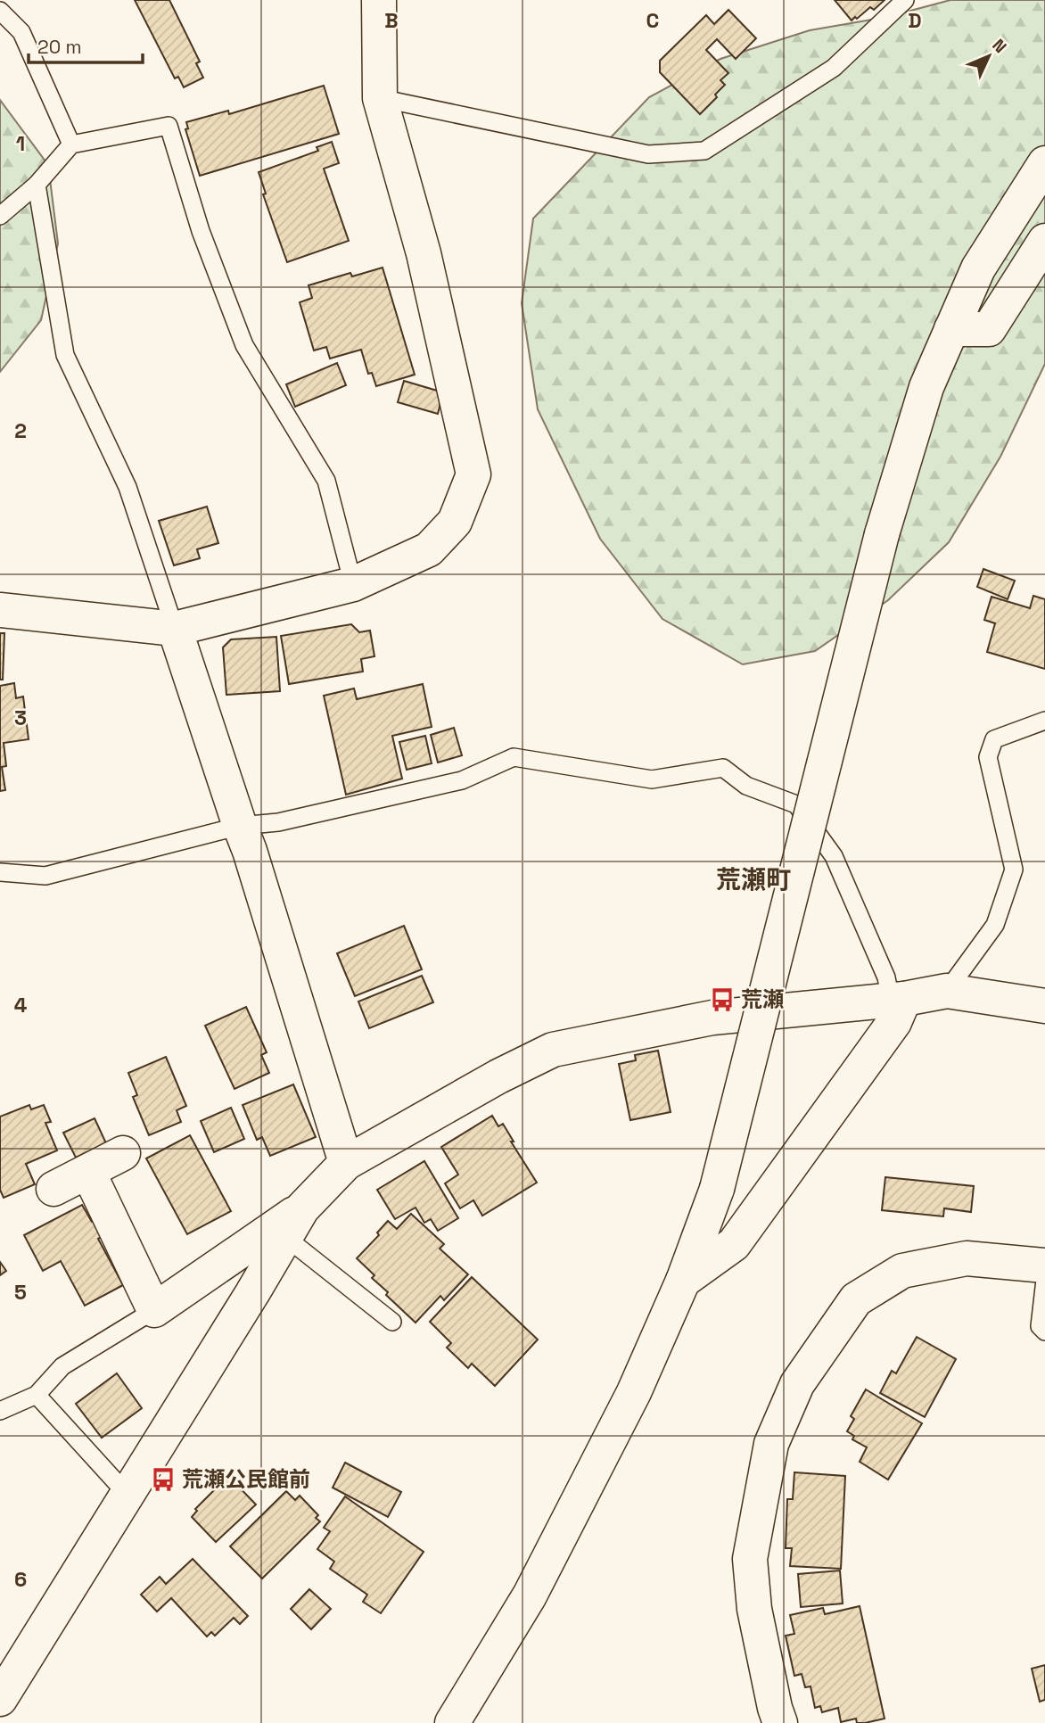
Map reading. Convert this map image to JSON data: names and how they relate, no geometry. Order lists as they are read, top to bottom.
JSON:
{
  "districts": ["荒瀬町"],
  "places": {
    "bus stop": ["荒瀬", "荒瀬公民館前"]
  },
  "scale_bar": "20 m",
  "north": "top right",
  "grid": {
    "columns": ["B", "C", "D"],
    "rows": [
      "1",
      "2",
      "3",
      "4",
      "5",
      "6"
    ]
  }
}
